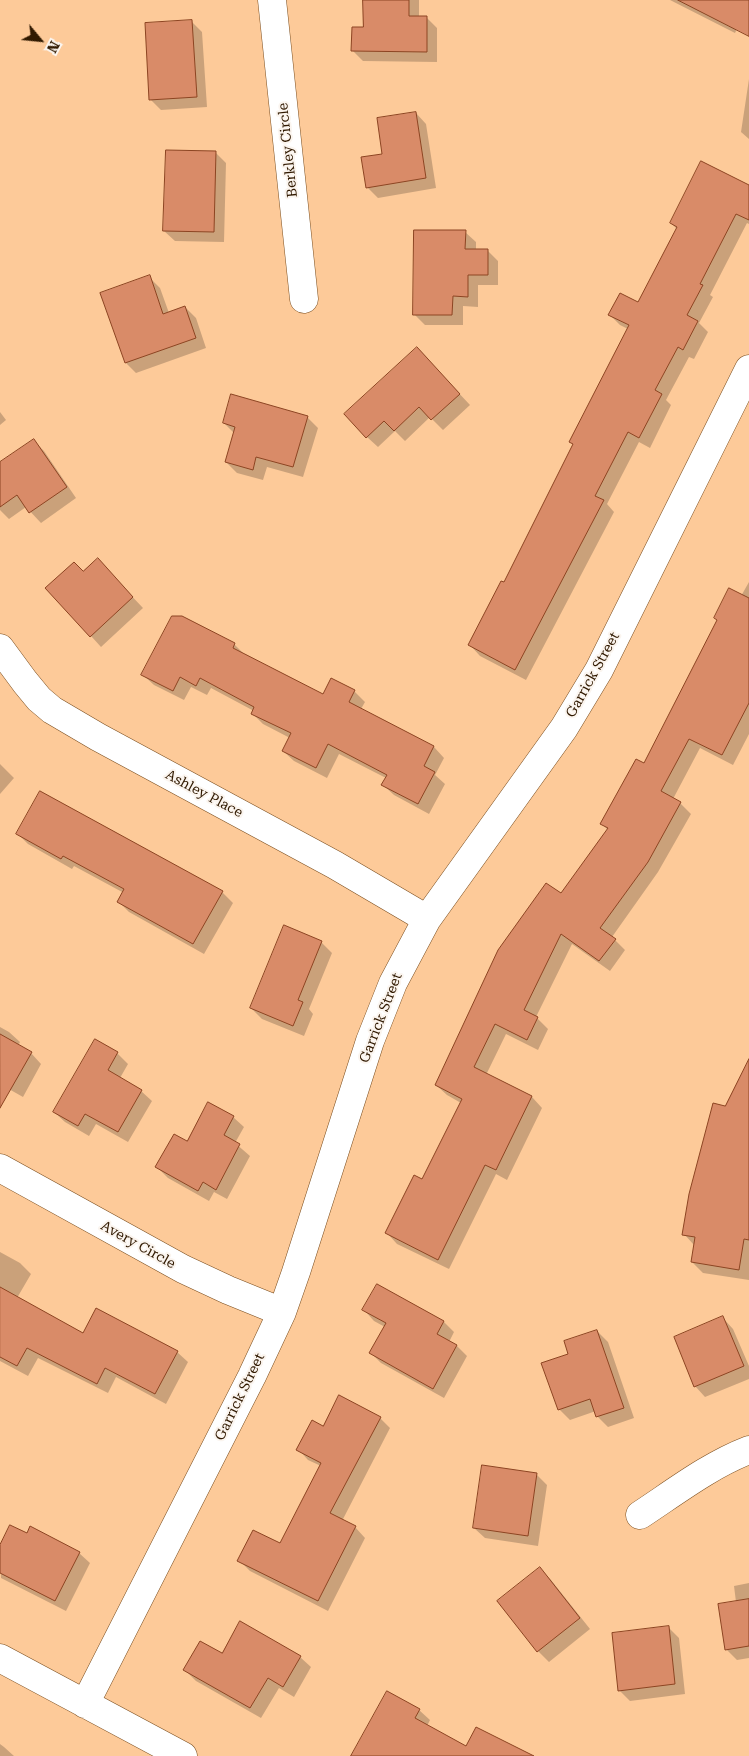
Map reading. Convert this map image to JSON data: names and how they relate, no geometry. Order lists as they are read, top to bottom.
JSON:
{
  "streets": {
    "street": [
      "Berkley Circle",
      "Garrick Street",
      "Ashley Place",
      "Avery Circle"
    ]
  },
  "crossings": [
    ["Garrick Street", "Ashley Place"],
    ["Garrick Street", "Avery Circle"]
  ],
  "north": "bottom right"
}
